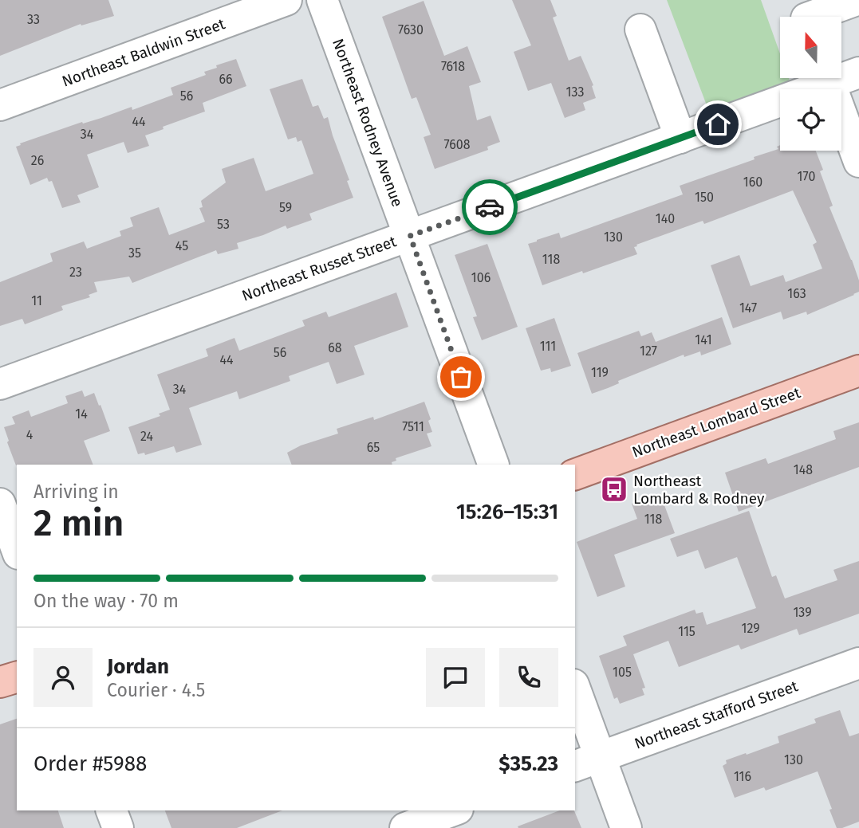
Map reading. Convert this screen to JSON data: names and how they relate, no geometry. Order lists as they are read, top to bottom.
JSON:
{
  "streets": {
    "main road": ["Northeast Lombard Street"],
    "street": [
      "Northeast Baldwin Street",
      "Northeast Rodney Avenue",
      "Northeast Russet Street",
      "Northeast Stafford Street"
    ]
  },
  "crossings": [
    ["Northeast Rodney Avenue", "Northeast Russet Street"]
  ],
  "places": {
    "bus stop": ["Northeast Lombard & Rodney"]
  },
  "house_numbers": [
    "33",
    "7630",
    "7618",
    "66",
    "133",
    "56",
    "44",
    "34",
    "7608",
    "26",
    "170",
    "160",
    "150",
    "59",
    "140",
    "53",
    "130",
    "45",
    "35",
    "118",
    "23",
    "106",
    "163",
    "11",
    "147",
    "141",
    "111",
    "68",
    "127",
    "56",
    "44",
    "119",
    "34",
    "14",
    "7511",
    "4",
    "24",
    "65",
    "148",
    "118",
    "139",
    "129",
    "115",
    "105",
    "130",
    "116"
  ],
  "north": "top",
  "page": {
    "heading": ["2 min", "Arriving in", "15:26–15:31"],
    "panel": [
      "Jordan",
      "Courier · 4.5",
      "Order #5988",
      "$35.23"
    ],
    "bar": "On the way · 70 m"
  }
}
